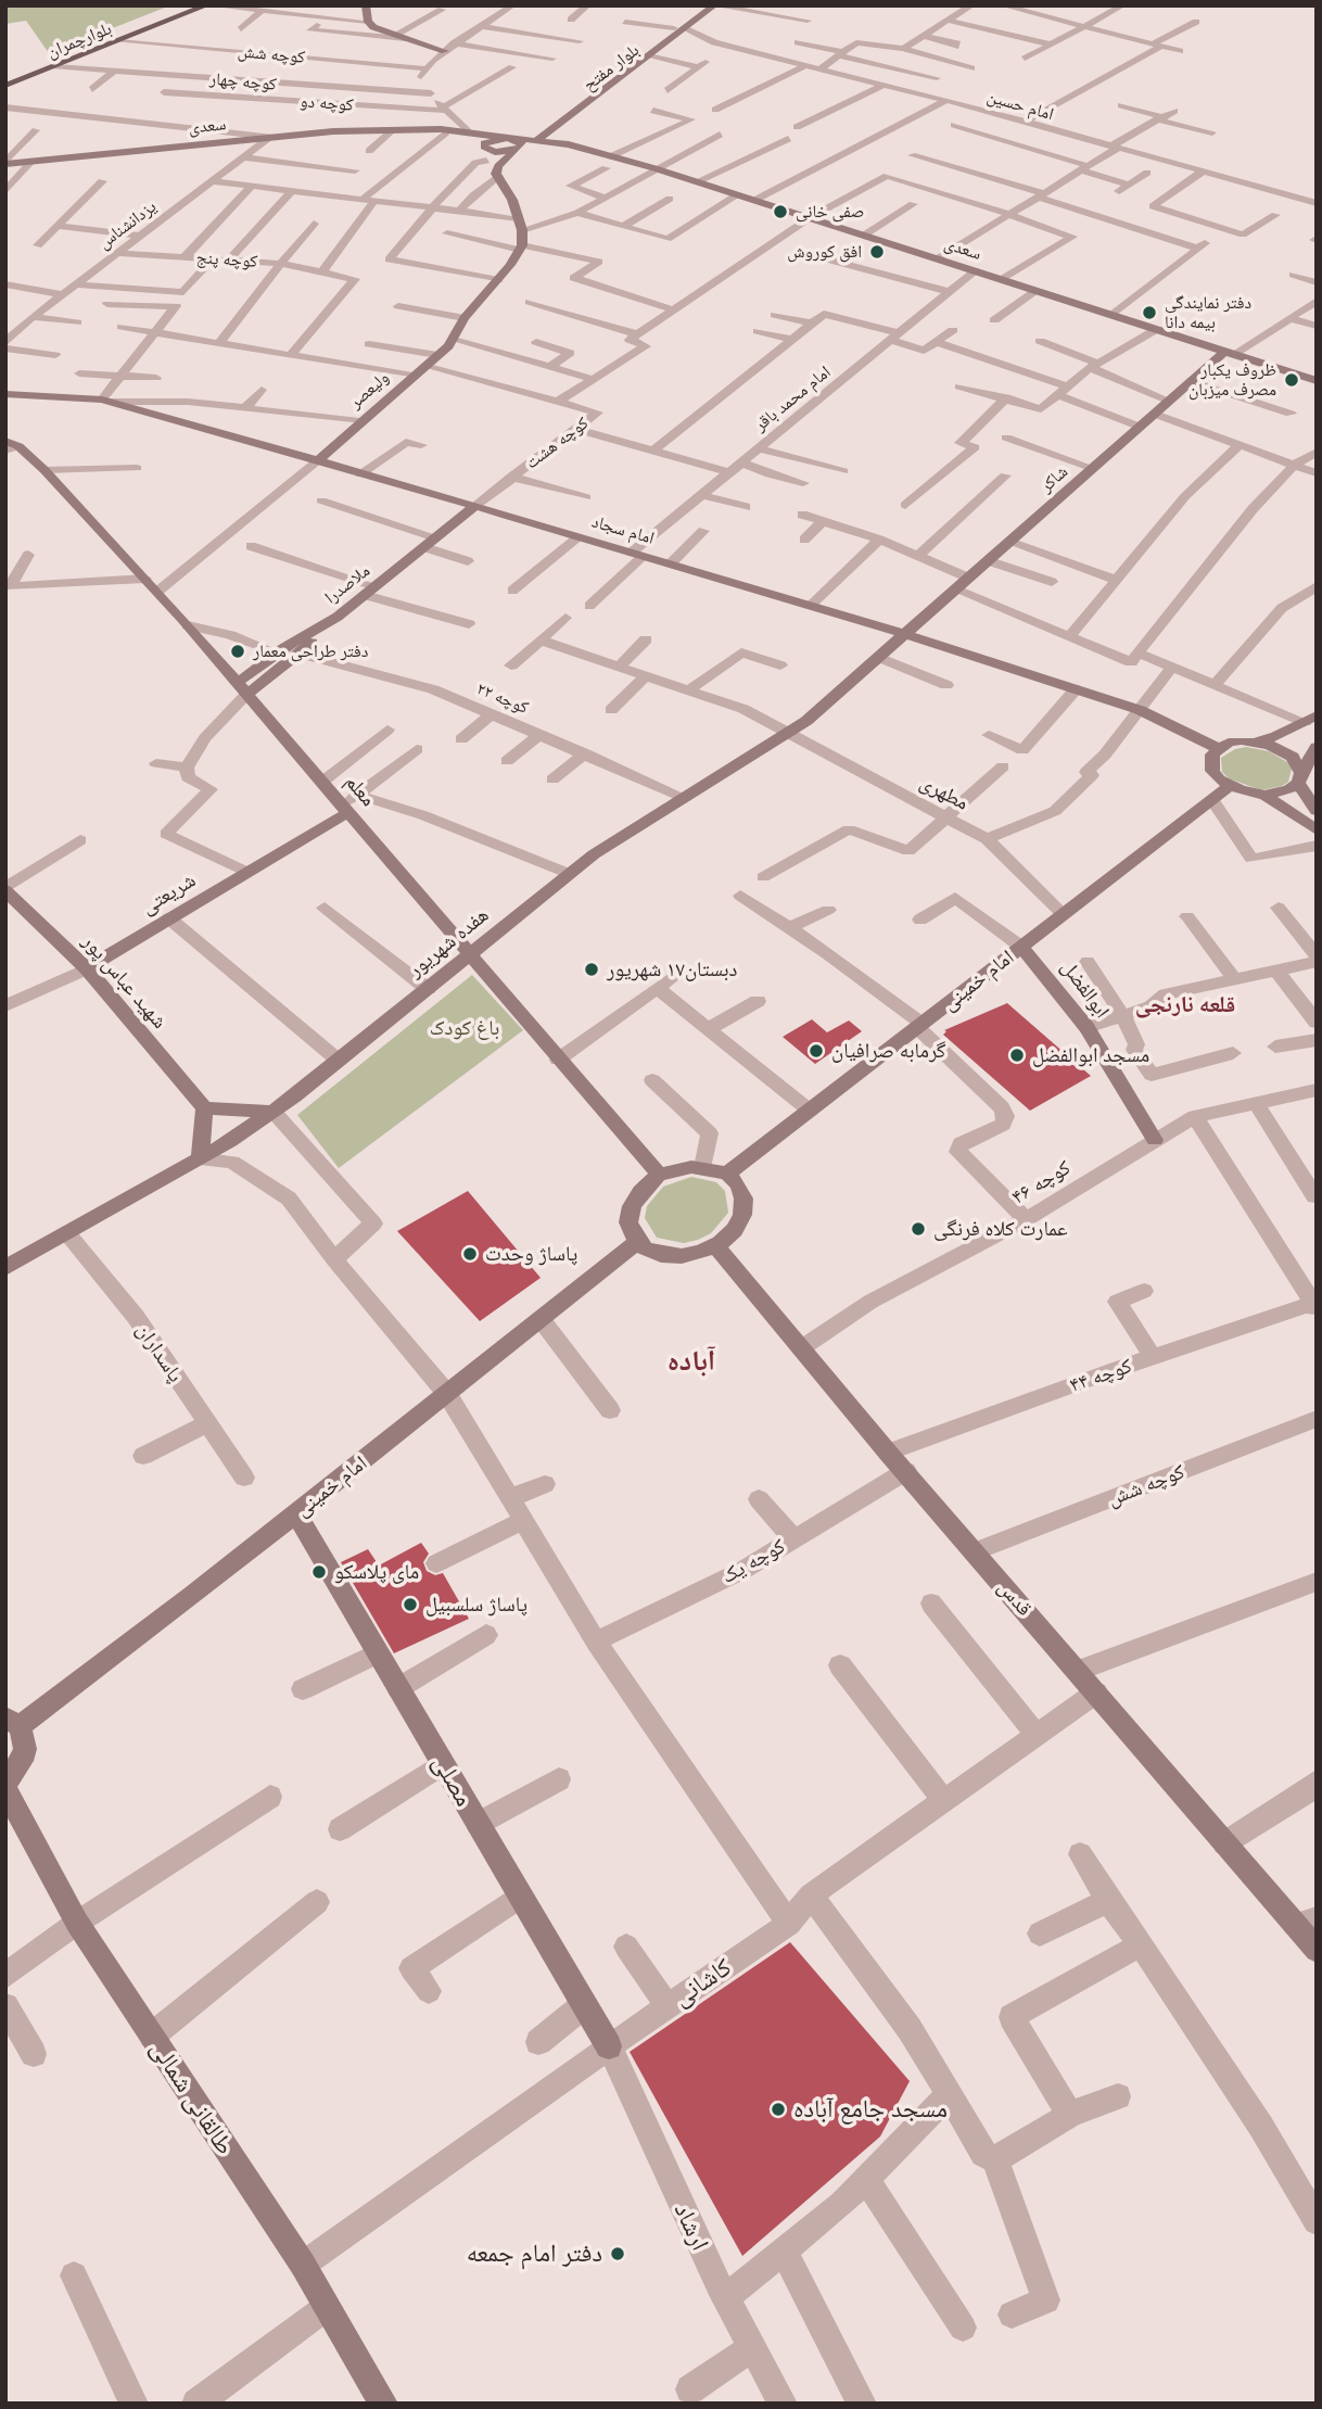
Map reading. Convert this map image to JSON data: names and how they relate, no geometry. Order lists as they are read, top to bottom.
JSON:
{
  "streets": {
    "main road": ["بلوارچمران"],
    "street": [
      "کوچه شش",
      "بلوار مفتح",
      "کوچه چهار",
      "کوچه دو",
      "امام حسین",
      "سعدی",
      "یزدانشناس",
      "کوچه پنج",
      "ولیعصر",
      "امام محمد باقر",
      "کوچه هشت",
      "شاکر",
      "امام سجاد",
      "ملاصدرا",
      "کوچه ۲۲",
      "معلم",
      "مطهری",
      "شریعتی",
      "هفده شهریور",
      "امام خمینی",
      "شهید عباس پور",
      "ابوالفضل",
      "کوچه ۴۶",
      "پاسداران",
      "کوچه ۴۴",
      "کوچه یک",
      "قدس",
      "مصلی",
      "کاشانی",
      "طالقانی شمالی",
      "ارشاد"
    ]
  },
  "crossings": [
    ["بلوارچمران", "کوچه شش"],
    ["بلوارچمران", "کوچه چهار"],
    ["کوچه شش", "قدس"],
    ["بلوار مفتح", "سعدی"],
    ["سعدی", "یزدانشناس"],
    ["سعدی", "امام محمد باقر"],
    ["سعدی", "شاکر"],
    ["یزدانشناس", "کوچه پنج"],
    ["ولیعصر", "امام سجاد"],
    ["ولیعصر", "معلم"],
    ["امام محمد باقر", "امام سجاد"],
    ["کوچه هشت", "امام سجاد"],
    ["کوچه هشت", "ملاصدرا"],
    ["شاکر", "امام سجاد"],
    ["شاکر", "هفده شهریور"],
    ["امام سجاد", "ملاصدرا"],
    ["امام سجاد", "هفده شهریور"],
    ["امام سجاد", "امام خمینی"],
    ["ملاصدرا", "معلم"],
    ["کوچه ۲۲", "هفده شهریور"],
    ["معلم", "شریعتی"],
    ["معلم", "هفده شهریور"],
    ["معلم", "امام خمینی"],
    ["معلم", "قدس"],
    ["مطهری", "هفده شهریور"],
    ["مطهری", "امام خمینی"],
    ["شریعتی", "شهید عباس پور"],
    ["هفده شهریور", "پاسداران"],
    ["امام خمینی", "ابوالفضل"],
    ["امام خمینی", "قدس"],
    ["امام خمینی", "مصلی"],
    ["ابوالفضل", "کوچه ۴۶"],
    ["کوچه ۴۶", "قدس"],
    ["کوچه ۴۴", "قدس"],
    ["کوچه یک", "قدس"],
    ["قدس", "کاشانی"],
    ["مصلی", "کاشانی"],
    ["مصلی", "ارشاد"],
    ["کاشانی", "طالقانی شمالی"],
    ["کاشانی", "ارشاد"]
  ],
  "districts": ["قلعه نارنجی", "آباده"],
  "parks": ["باغ کودک"],
  "places": [
    "صفی خانی",
    "افق کوروش",
    "دفتر نمایندگی بیمه دانا",
    "ظروف یکبار مصرف میزبان",
    "دفتر طراحی معمار",
    "دبستان۱۷ شهریور",
    "گرمابه صرافیان",
    "مسجد ابوالفضل",
    "عمارت کلاه فرنگی",
    "پاساژ وحدت",
    "مای پلاسکو",
    "پاساژ سلسبیل",
    "مسجد جامع آباده",
    "دفتر امام جمعه"
  ]
}
